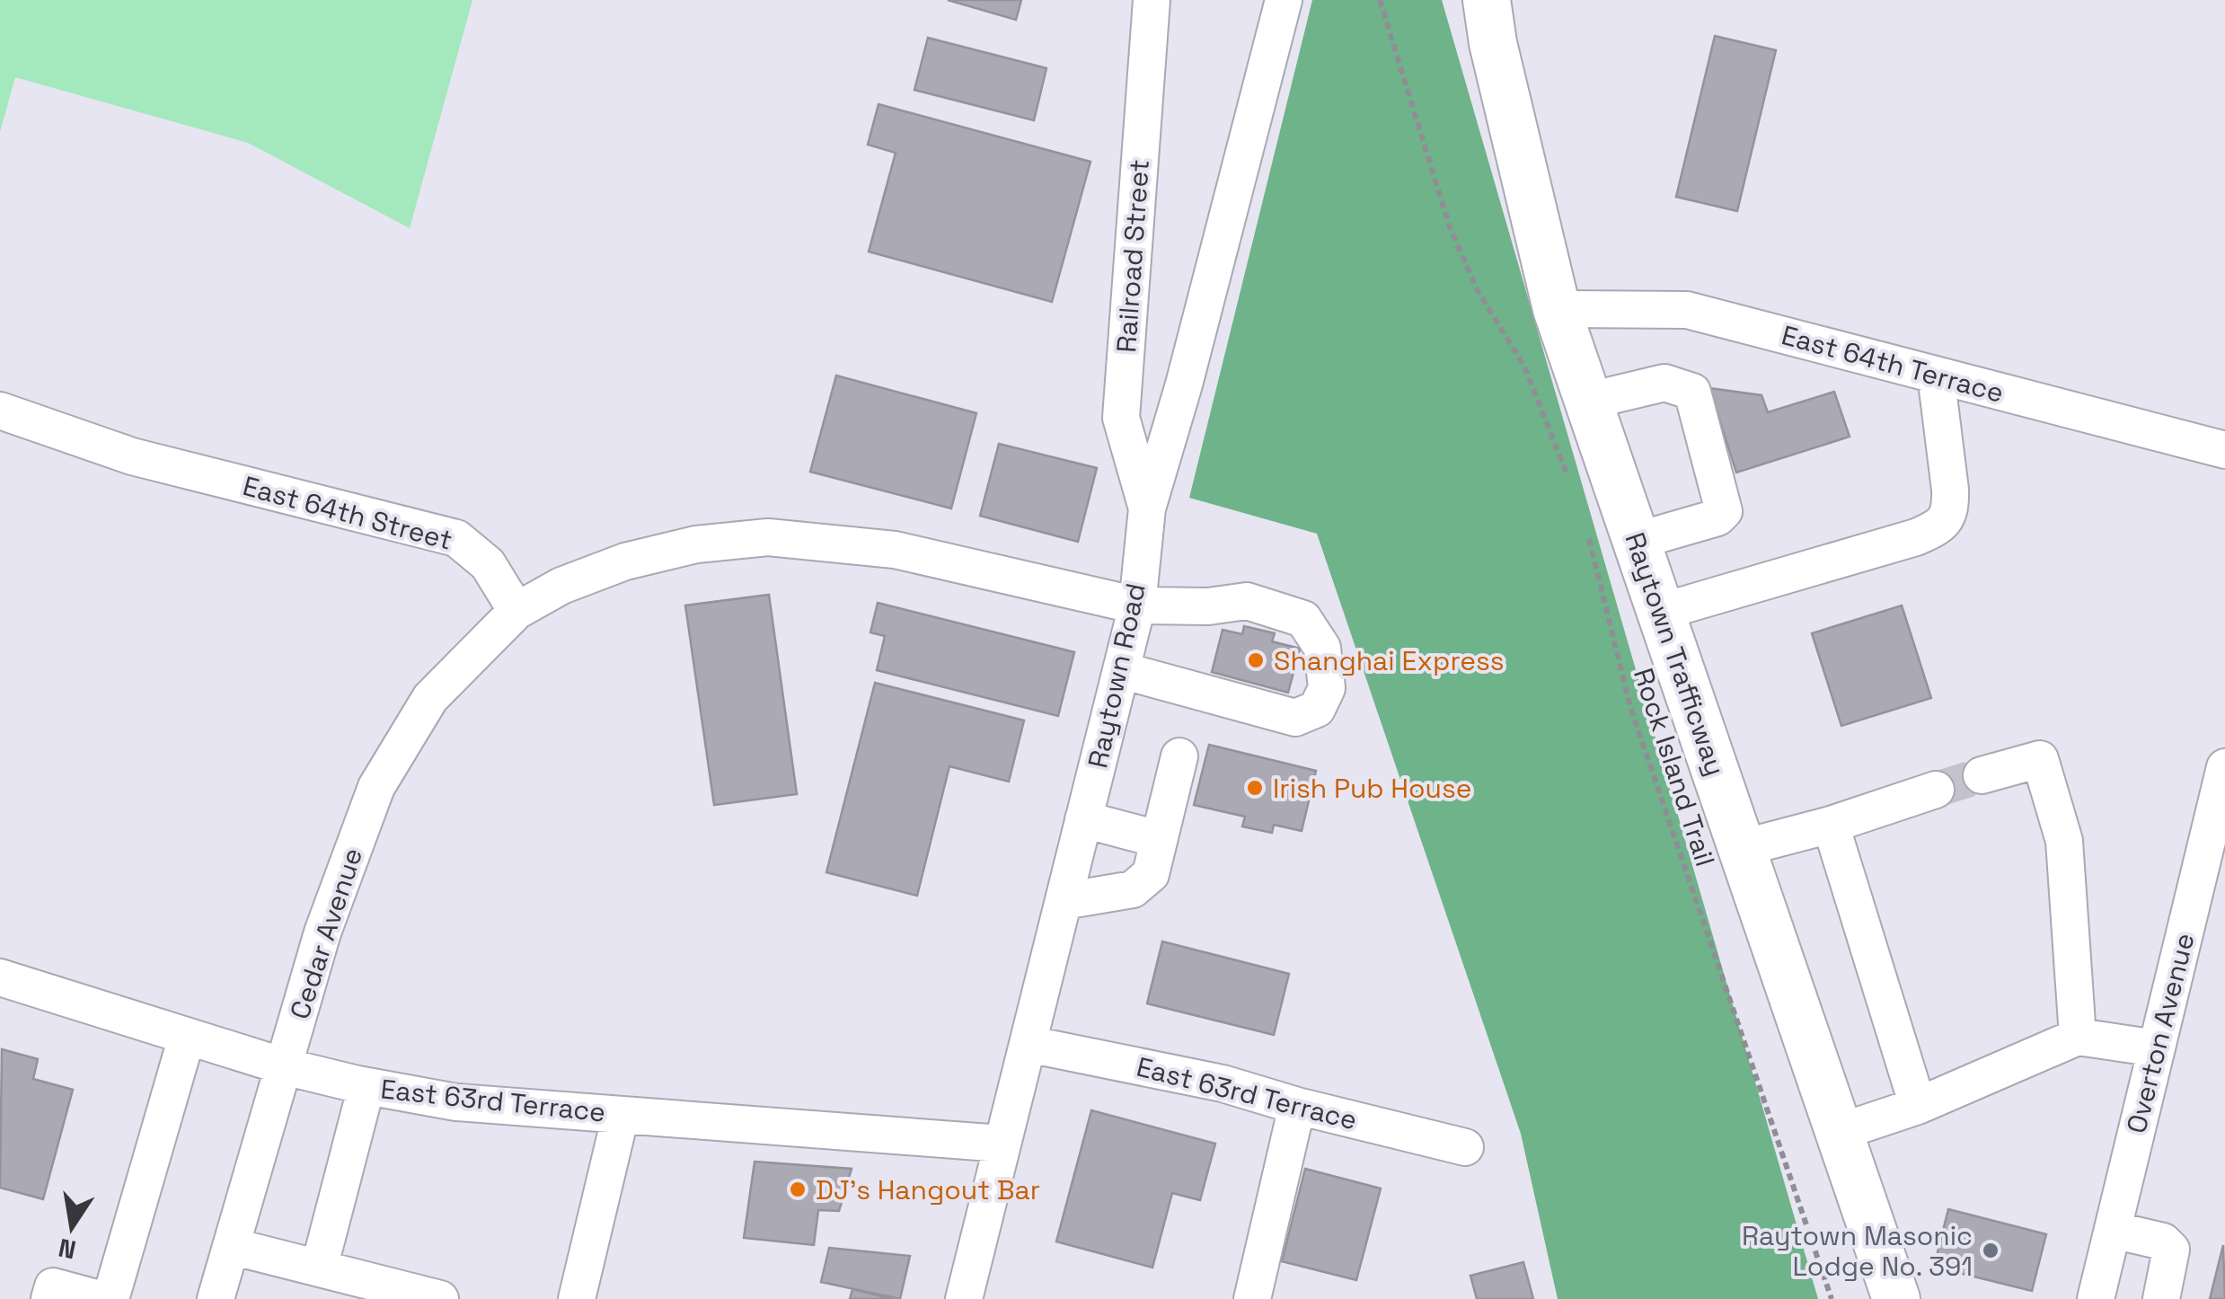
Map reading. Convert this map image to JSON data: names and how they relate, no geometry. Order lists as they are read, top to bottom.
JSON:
{
  "streets": {
    "main road": ["Raytown Trafficway"],
    "street": [
      "Railroad Street",
      "East 64th Terrace",
      "East 64th Street",
      "Raytown Road",
      "Cedar Avenue",
      "Overton Avenue",
      "East 63rd Terrace"
    ],
    "path": ["Rock Island Trail"]
  },
  "crossings": [
    ["Railroad Street", "Raytown Road"],
    ["East 64th Terrace", "Raytown Trafficway"],
    ["East 64th Street", "Cedar Avenue"],
    ["Raytown Road", "East 63rd Terrace"],
    ["Cedar Avenue", "East 63rd Terrace"]
  ],
  "places": [
    "Shanghai Express",
    "Irish Pub House",
    "DJ's Hangout Bar",
    "Raytown Masonic Lodge No. 391"
  ],
  "north": "bottom"
}
